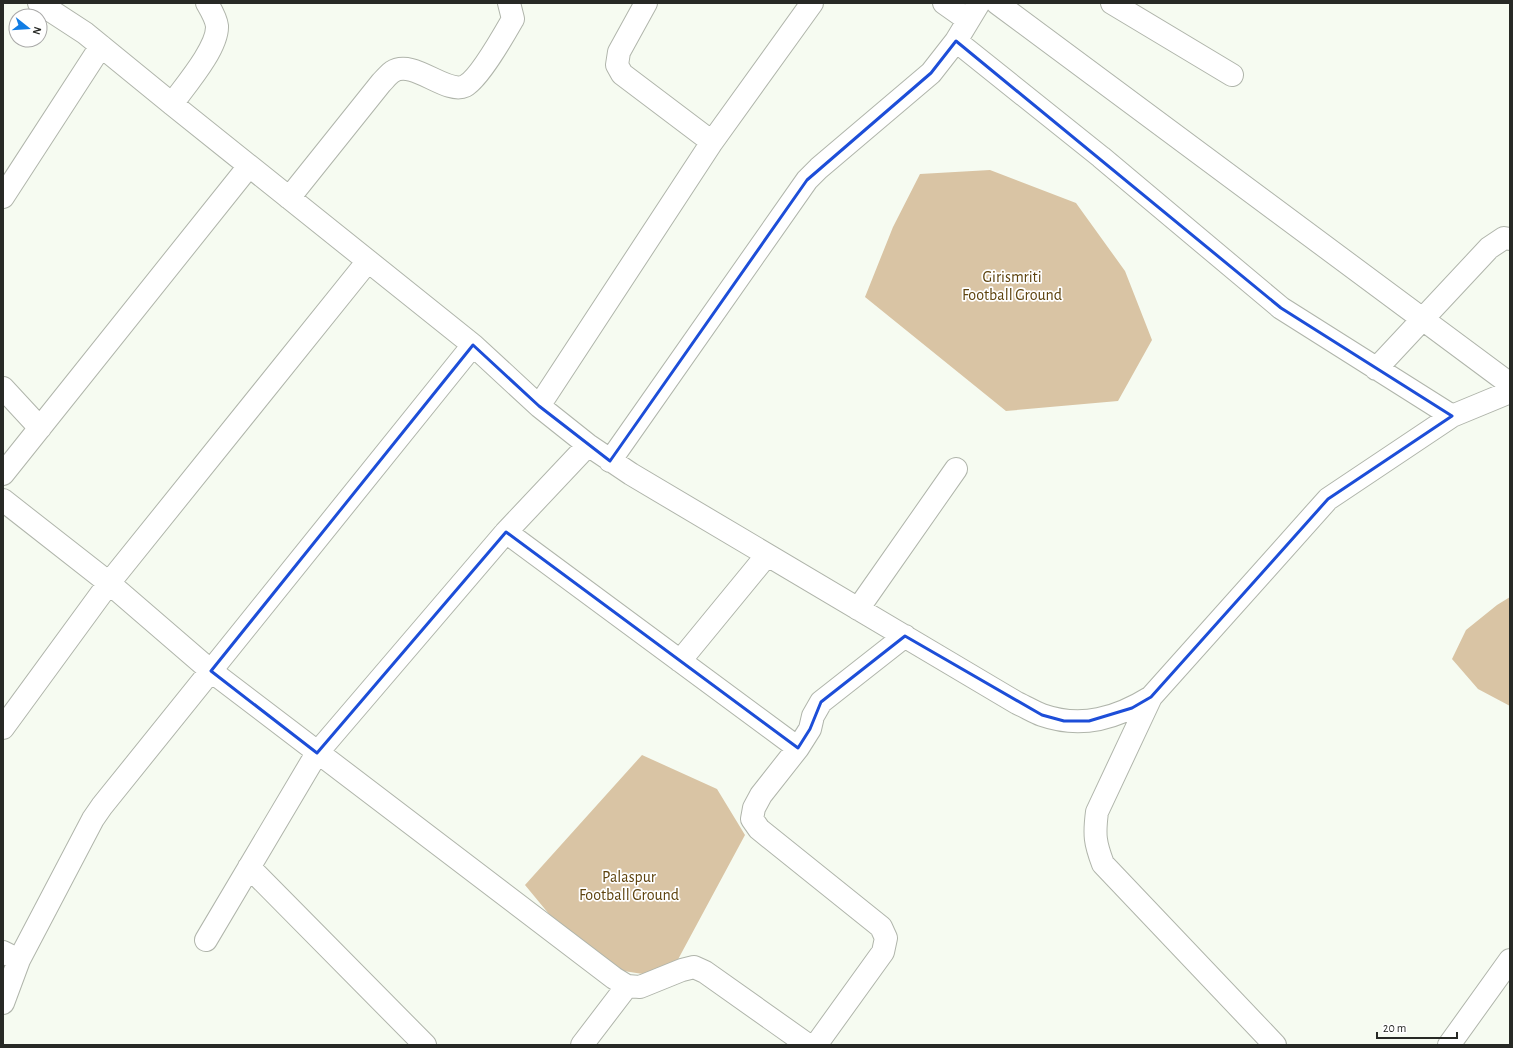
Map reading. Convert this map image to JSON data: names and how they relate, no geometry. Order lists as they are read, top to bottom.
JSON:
{
  "parks": ["Girismriti Football Ground", "Palaspur Football Ground"],
  "scale_bar": "20 m",
  "north": "right"
}
